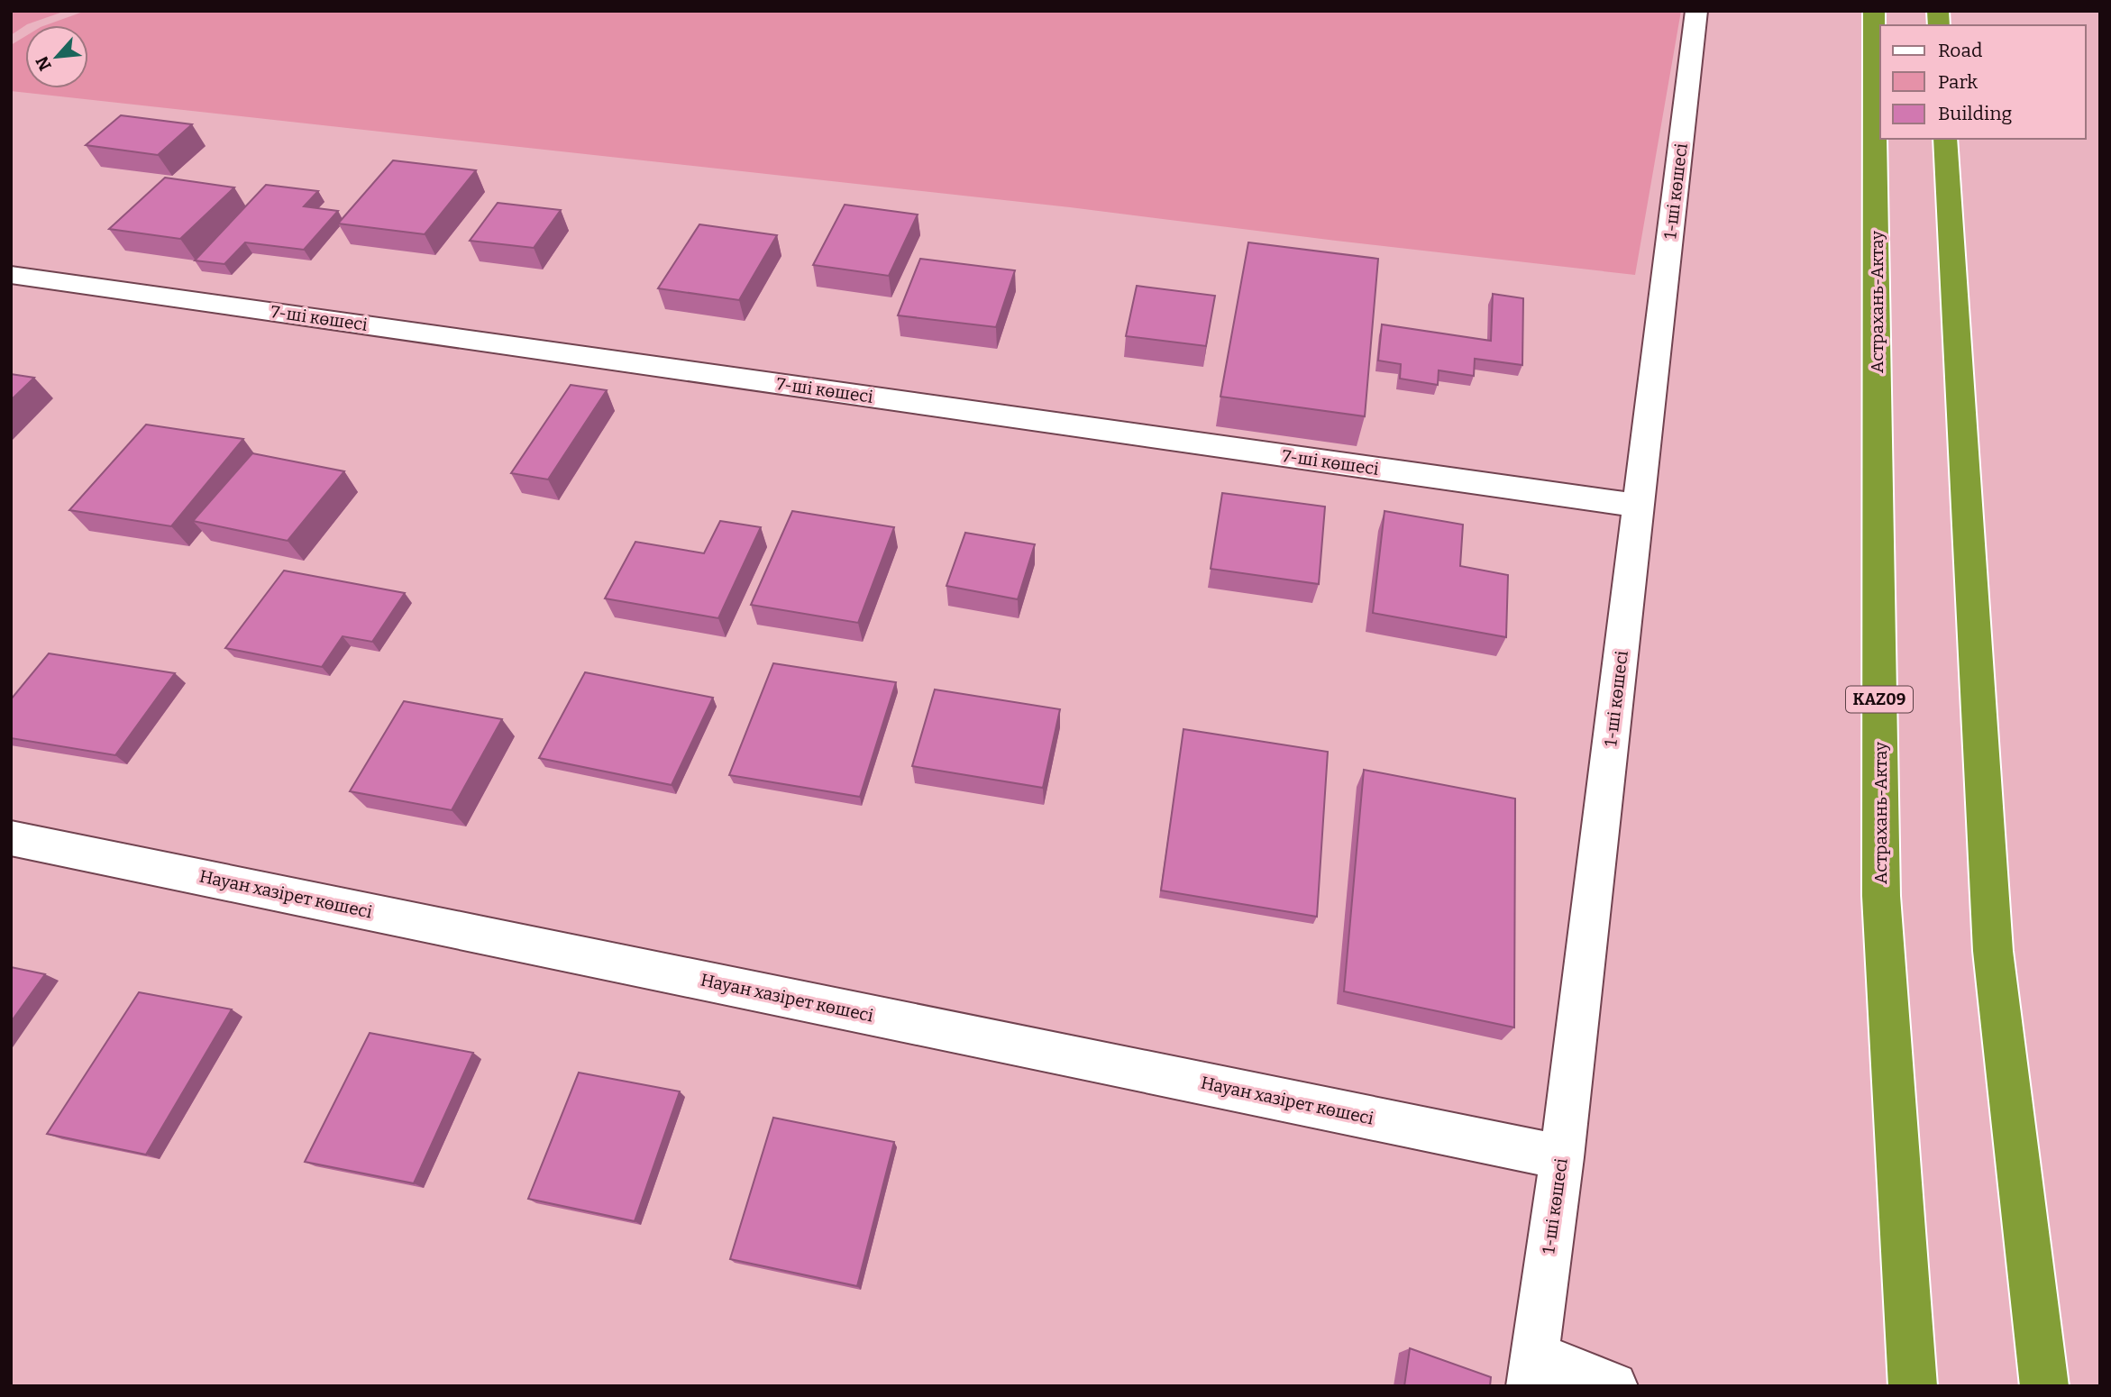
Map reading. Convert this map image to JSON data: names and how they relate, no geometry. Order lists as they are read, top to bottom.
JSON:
{
  "streets": {
    "highway": ["Астрахань-Актау", "KAZ09"],
    "street": ["1-шi көшесі", "7-шi көшесі", "Науан хазірет көшесі"]
  },
  "crossings": [
    ["1-шi көшесі", "7-шi көшесі"],
    ["1-шi көшесі", "Науан хазірет көшесі"]
  ],
  "legend": ["Road", "Park", "Building"],
  "north": "bottom left"
}
